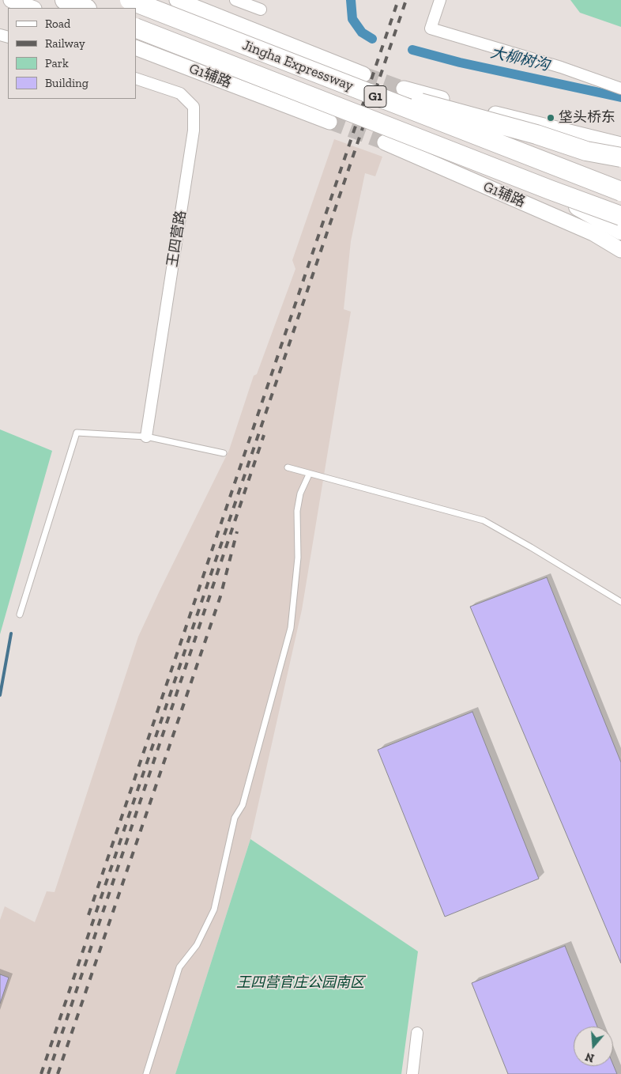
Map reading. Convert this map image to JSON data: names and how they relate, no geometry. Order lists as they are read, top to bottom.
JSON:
{
  "streets": {
    "highway": ["Jingha Expressway", "G1"],
    "main road": ["G1辅路"],
    "street": ["王四营路"]
  },
  "water": ["大柳树沟"],
  "parks": ["王四营官庄公园南区"],
  "places": ["垡头桥东"],
  "legend": [
    "Road",
    "Railway",
    "Park",
    "Building"
  ],
  "north": "bottom"
}
